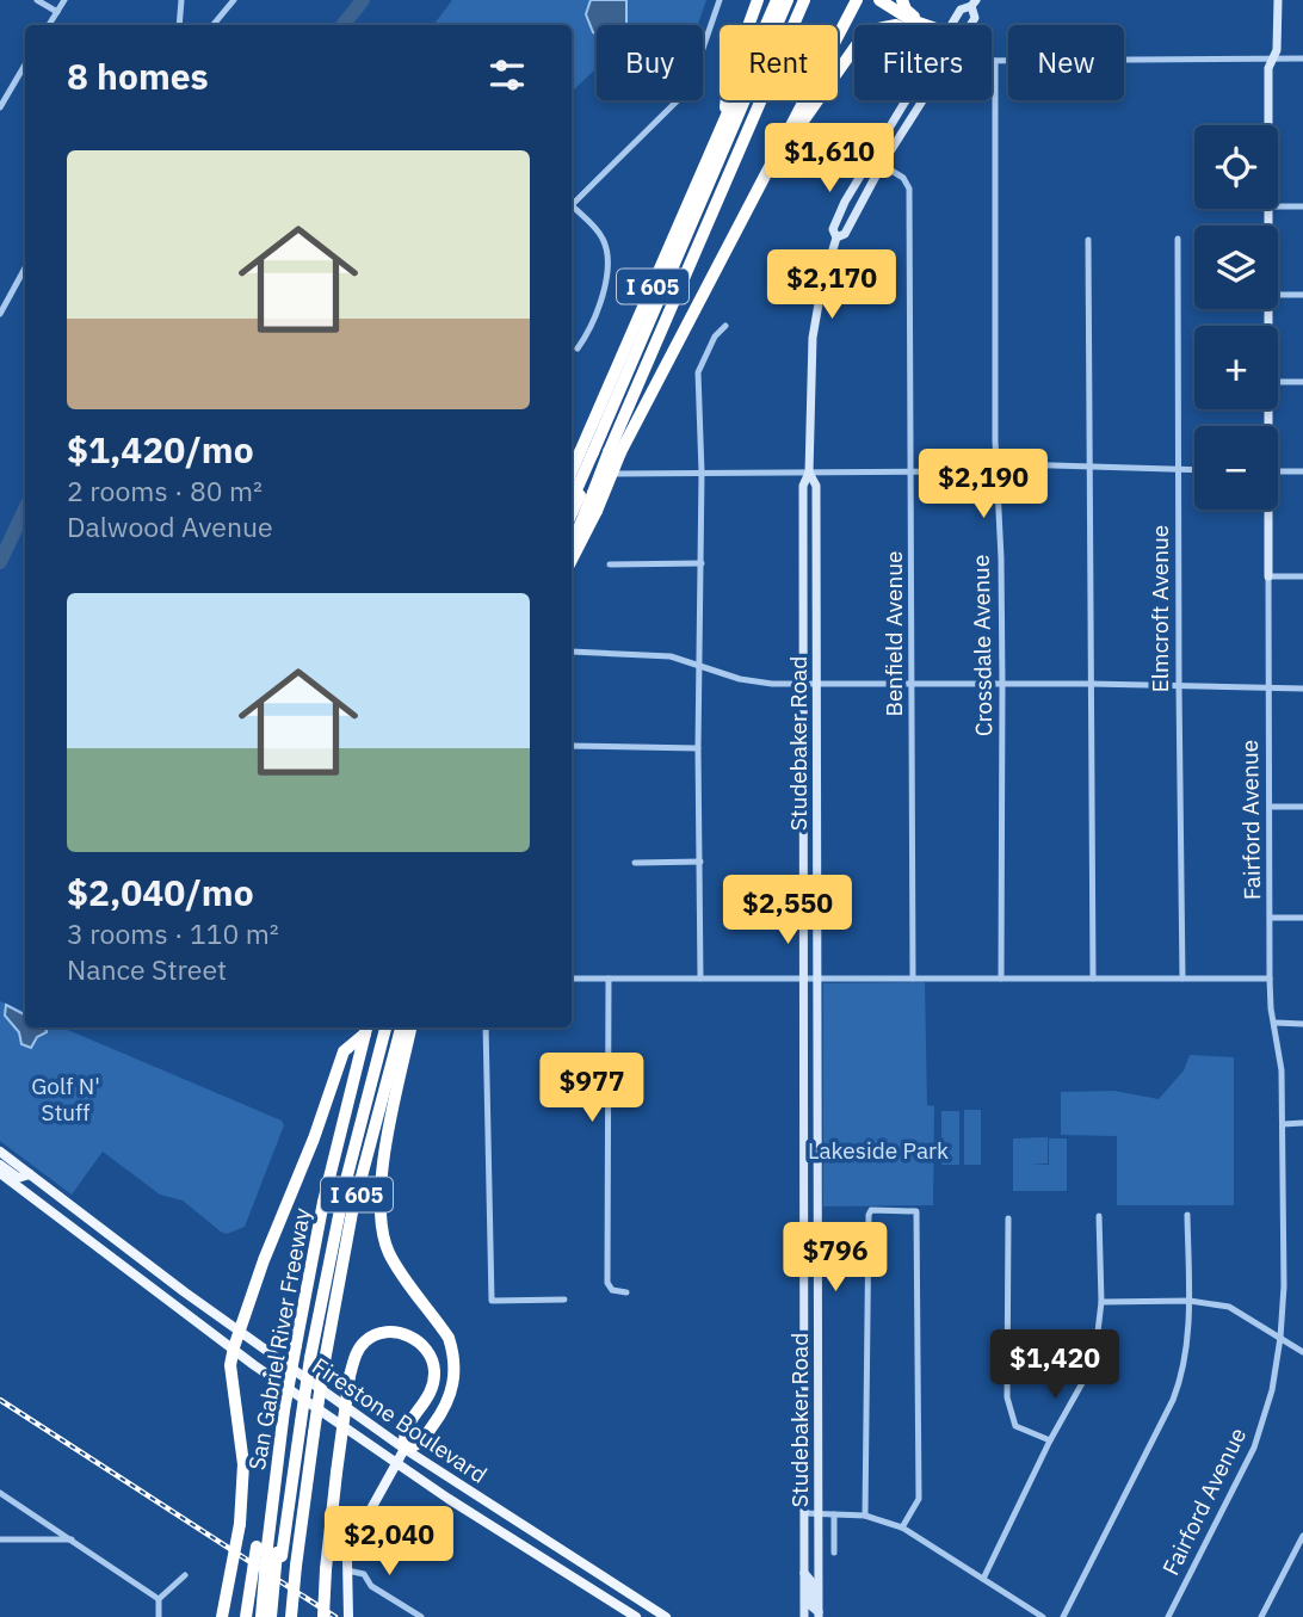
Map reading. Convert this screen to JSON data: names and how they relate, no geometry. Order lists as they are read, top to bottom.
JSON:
{
  "streets": {
    "highway": ["I 605", "San Gabriel River Freeway"],
    "main road": ["Studebaker Road", "Fairford Avenue", "Firestone Boulevard"],
    "street": ["Elmcroft Avenue", "Benfield Avenue", "Crossdale Avenue"]
  },
  "crossings": [
    ["Benfield Avenue", "Studebaker Road"]
  ],
  "parks": ["Golf N' Stuff", "Lakeside Park"],
  "page": {
    "chip": [
      "Buy",
      "Rent",
      "Filters",
      "New"
    ],
    "heading": "8 homes",
    "price": [
      "$1,610",
      "$2,170",
      "$2,190",
      "$2,550",
      "$977",
      "$796",
      "$1,420",
      "$2,040"
    ],
    "map_buttons": ["+", "−"],
    "list": [
      {
        "name": "$1,420/mo",
        "note": "2 rooms · 80 m² · Dalwood Avenue"
      },
      {
        "name": "$2,040/mo",
        "note": "3 rooms · 110 m² · Nance Street"
      }
    ]
  }
}
